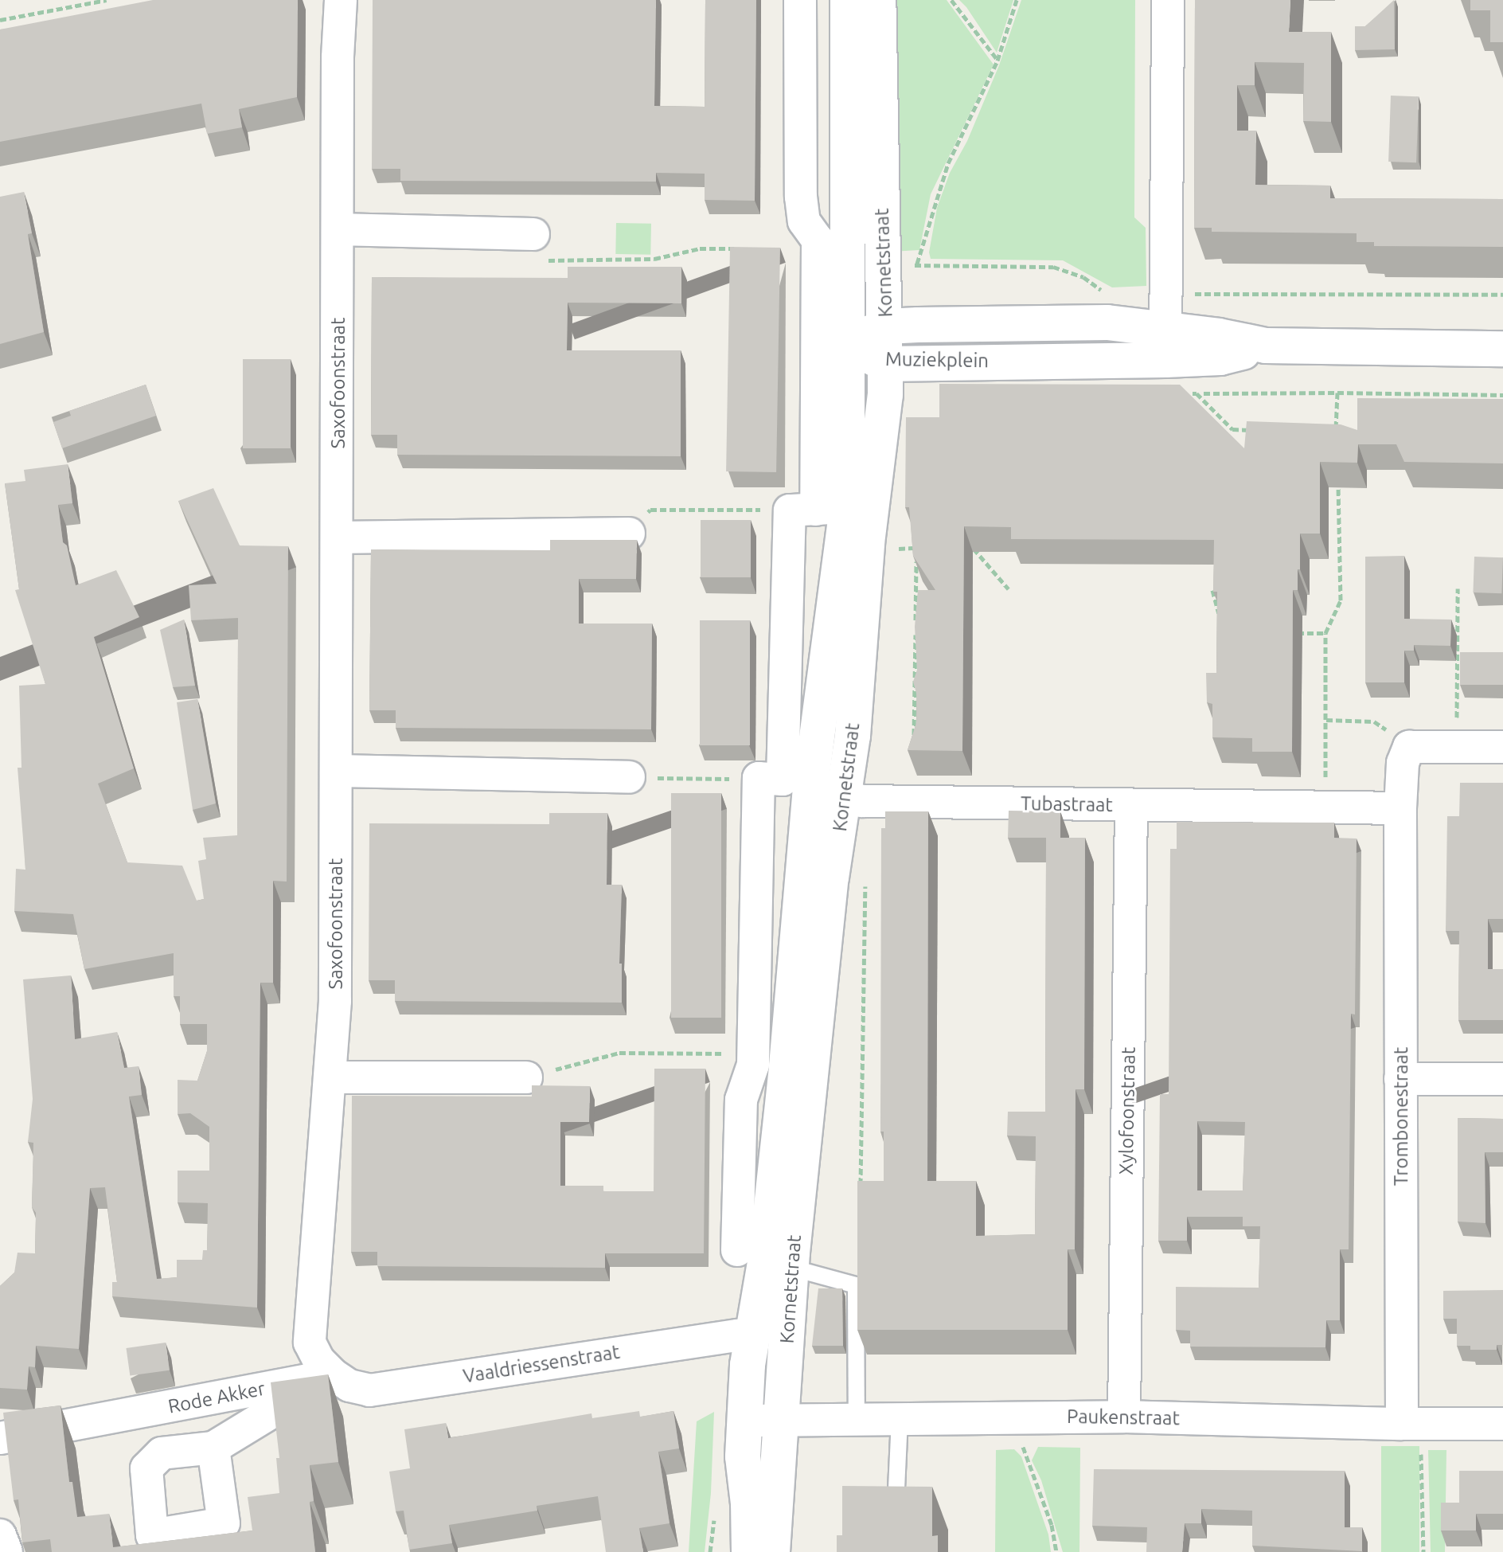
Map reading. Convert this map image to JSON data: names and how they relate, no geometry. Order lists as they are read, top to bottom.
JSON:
{
  "streets": {
    "street": [
      "Kornetstraat",
      "Muziekplein",
      "Saxofoonstraat",
      "Tubastraat",
      "Xylofoonstraat",
      "Trombonestraat",
      "Vaaldriessenstraat",
      "Rode Akker",
      "Paukenstraat"
    ]
  },
  "crossings": [
    ["Kornetstraat", "Muziekplein"],
    ["Kornetstraat", "Tubastraat"],
    ["Kornetstraat", "Vaaldriessenstraat"],
    ["Kornetstraat", "Paukenstraat"],
    ["Saxofoonstraat", "Vaaldriessenstraat"],
    ["Saxofoonstraat", "Rode Akker"],
    ["Tubastraat", "Xylofoonstraat"],
    ["Tubastraat", "Trombonestraat"],
    ["Xylofoonstraat", "Paukenstraat"],
    ["Trombonestraat", "Paukenstraat"],
    ["Vaaldriessenstraat", "Rode Akker"]
  ]
}
